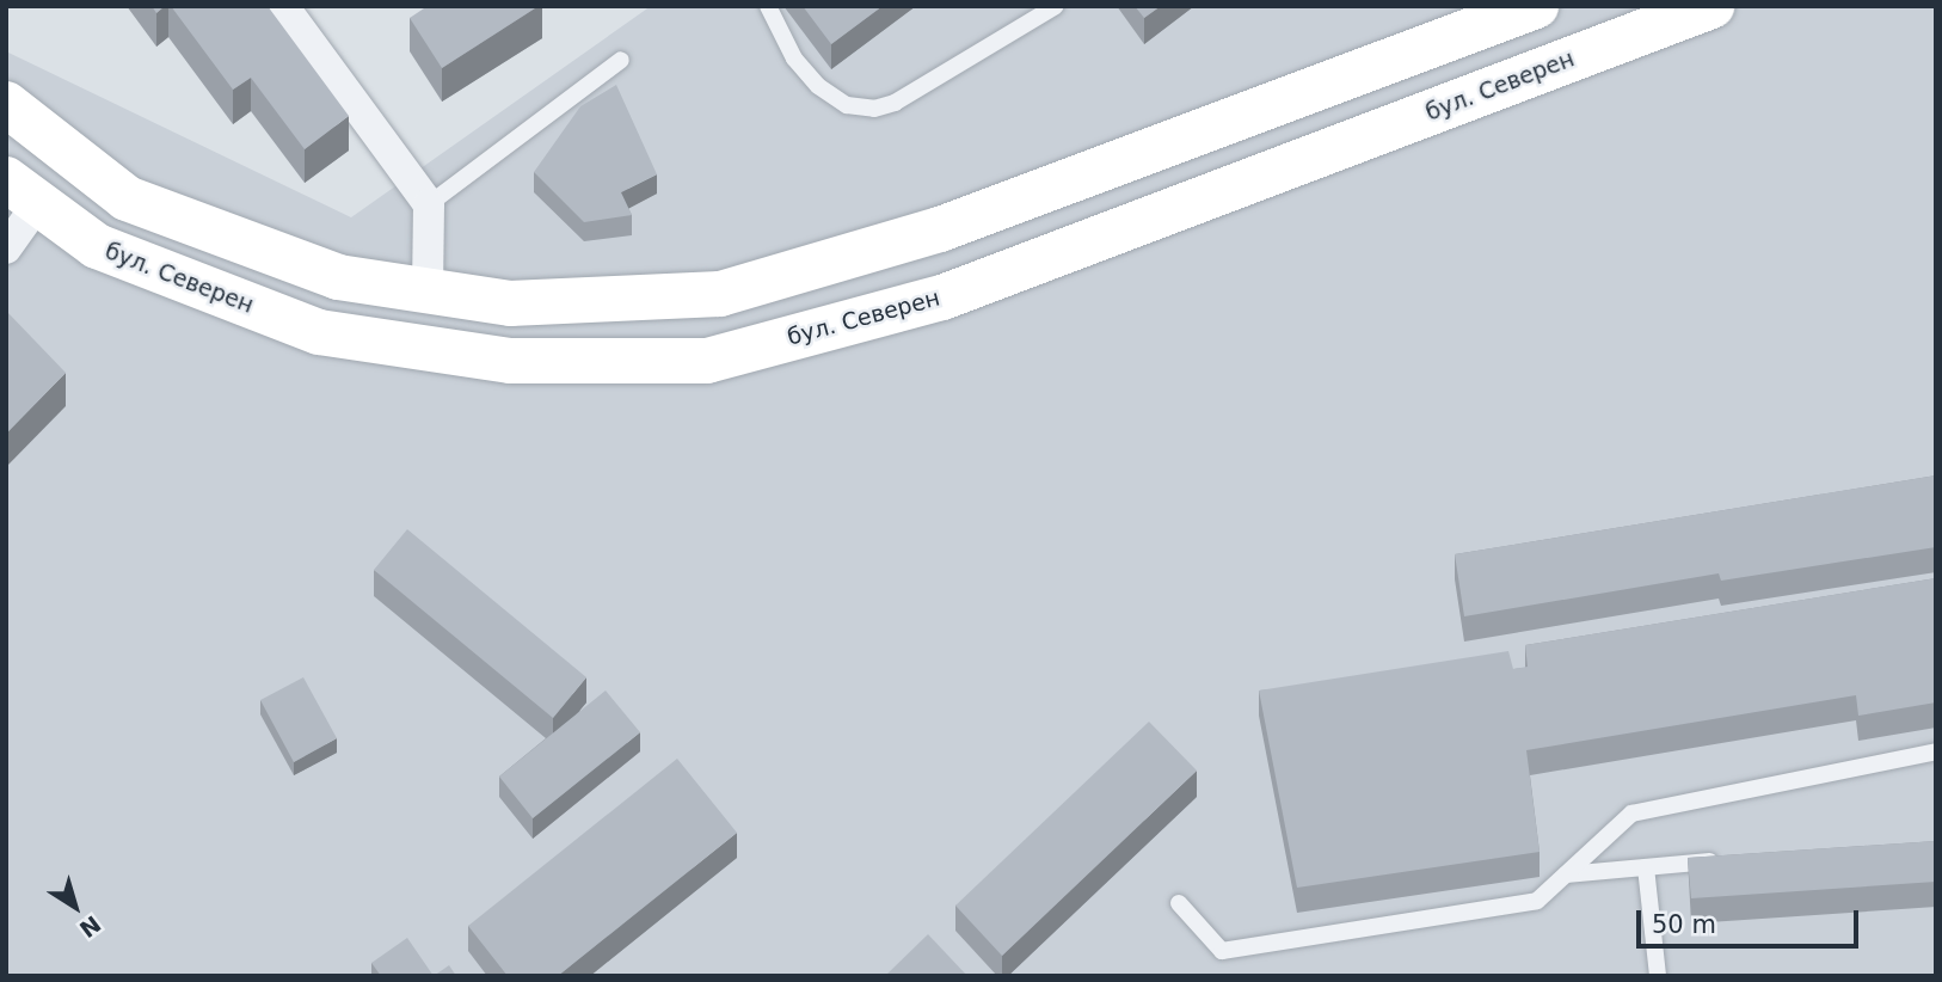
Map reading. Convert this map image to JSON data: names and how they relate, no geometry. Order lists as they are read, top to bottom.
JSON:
{
  "streets": {
    "main road": ["бул. Северен"]
  },
  "scale_bar": "50 m",
  "north": "bottom right"
}
